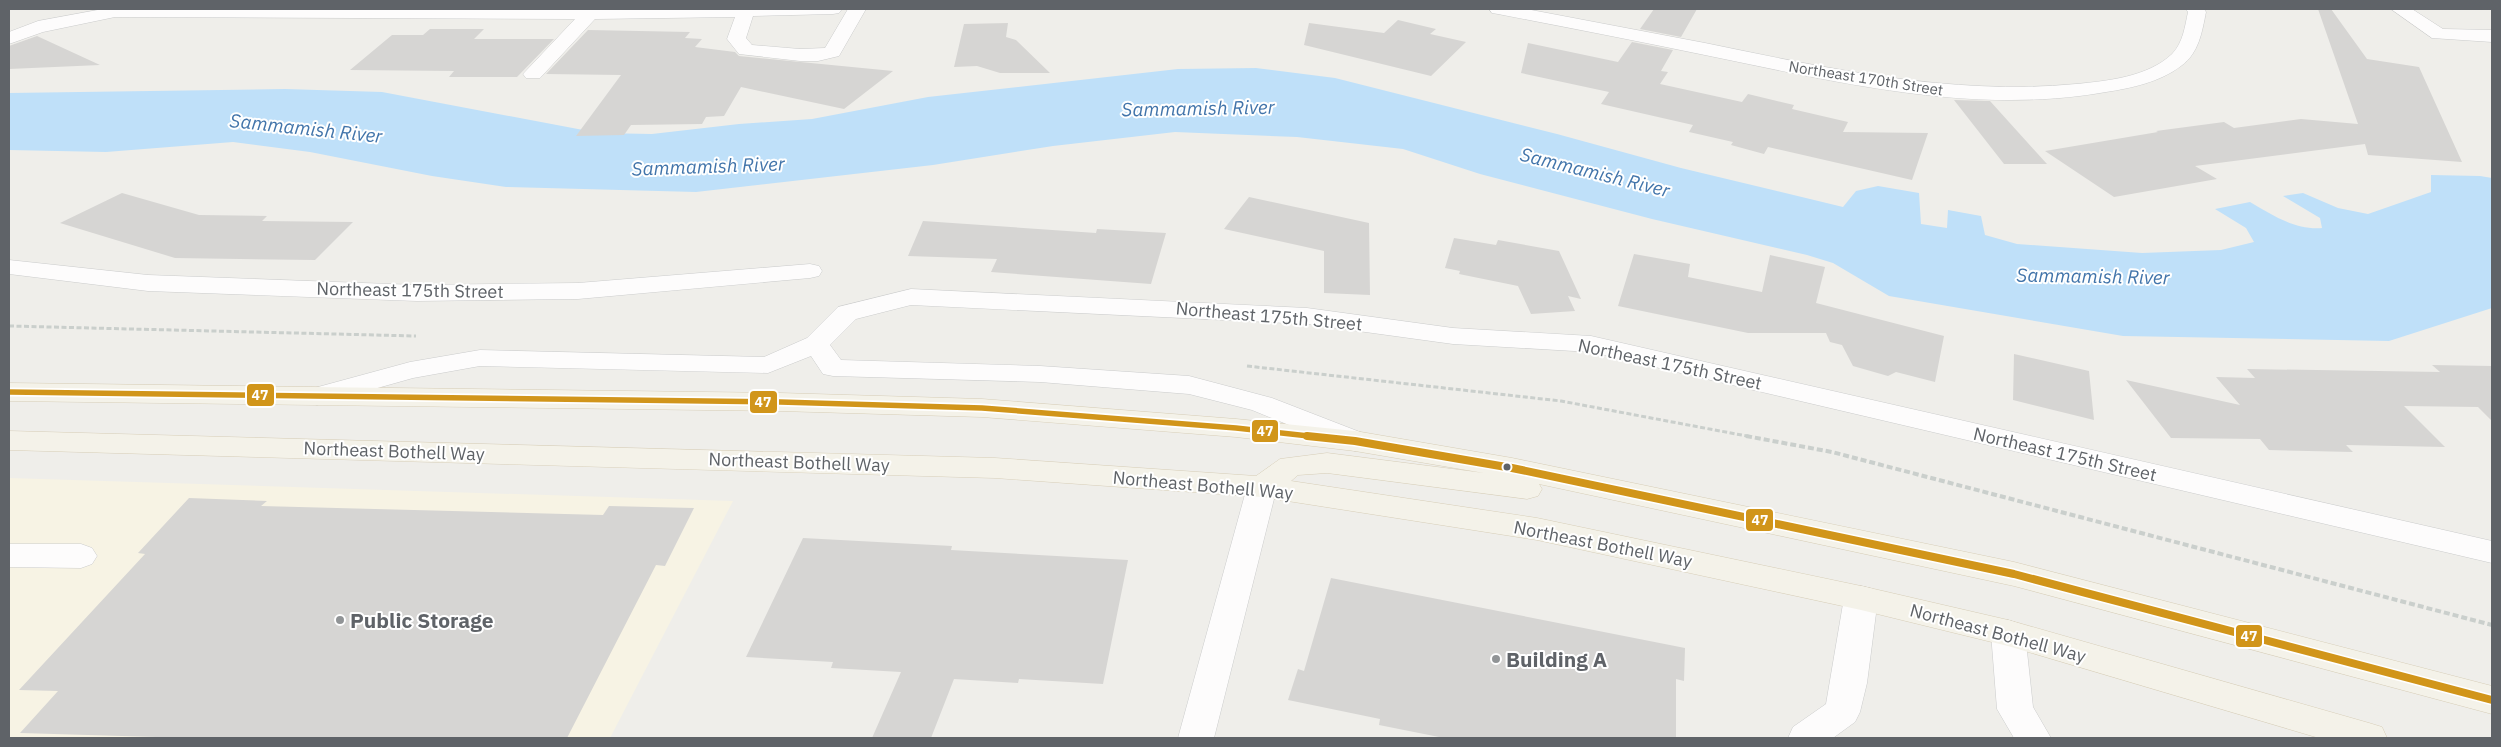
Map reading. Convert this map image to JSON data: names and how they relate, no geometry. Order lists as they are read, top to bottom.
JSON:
{
  "streets": {
    "main road": ["Northeast Bothell Way"],
    "street": ["Northeast 170th Street", "Northeast 175th Street"]
  },
  "water": ["Sammamish River"],
  "places": ["Public Storage", "Building A"],
  "lines": ["transit line 47"]
}
